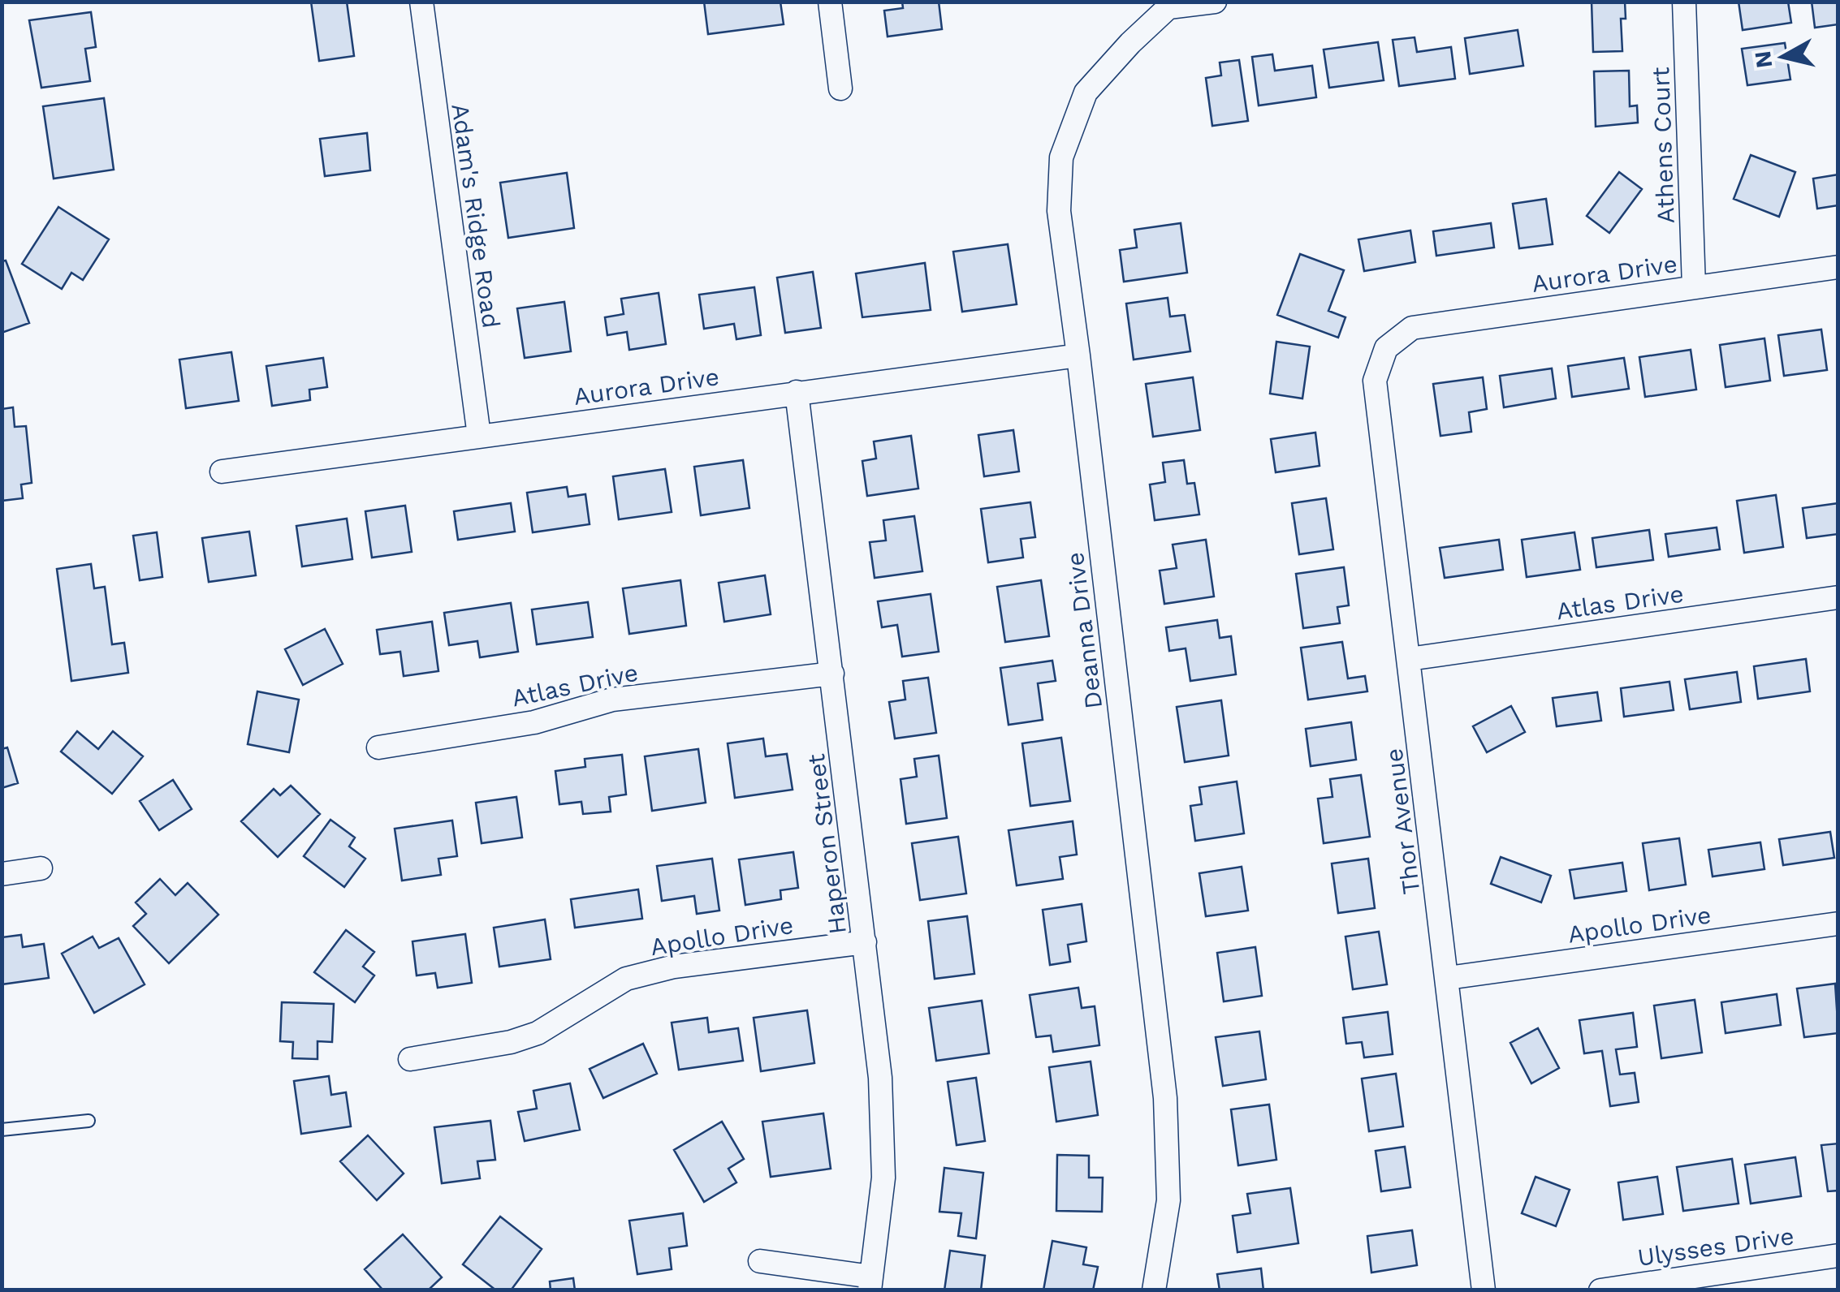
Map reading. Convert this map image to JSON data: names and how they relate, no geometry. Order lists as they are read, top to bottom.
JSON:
{
  "streets": {
    "street": [
      "Athens Court",
      "Adam's Ridge Road",
      "Aurora Drive",
      "Atlas Drive",
      "Deanna Drive",
      "Thor Avenue",
      "Haperon Street",
      "Apollo Drive",
      "Ulysses Drive"
    ]
  },
  "crossings": [
    ["Athens Court", "Aurora Drive"],
    ["Adam's Ridge Road", "Aurora Drive"],
    ["Aurora Drive", "Deanna Drive"],
    ["Aurora Drive", "Thor Avenue"],
    ["Aurora Drive", "Haperon Street"],
    ["Atlas Drive", "Thor Avenue"],
    ["Atlas Drive", "Haperon Street"],
    ["Thor Avenue", "Apollo Drive"],
    ["Haperon Street", "Apollo Drive"]
  ],
  "north": "left"
}
